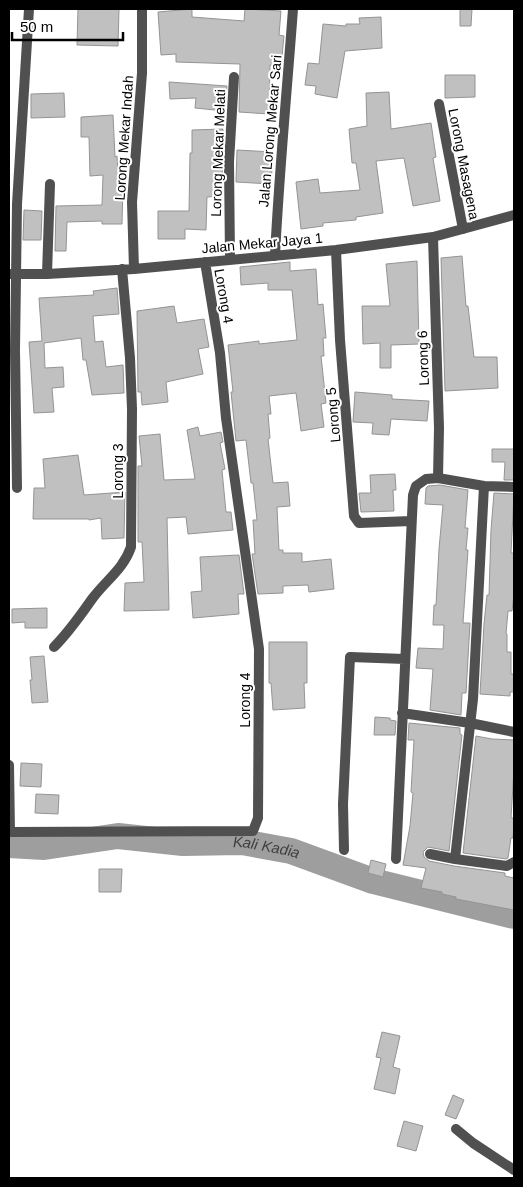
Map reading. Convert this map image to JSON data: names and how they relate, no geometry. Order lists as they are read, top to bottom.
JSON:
{
  "streets": {
    "street": [
      "Jalan Lorong Mekar Sari",
      "Lorong Mekar Indah",
      "Lorong Mekar Melati",
      "Lorong Masagena",
      "Jalan Mekar Jaya 1",
      "Lorong 4",
      "Lorong 6",
      "Lorong 5",
      "Lorong 3"
    ]
  },
  "crossings": [
    ["Jalan Lorong Mekar Sari", "Jalan Mekar Jaya 1"],
    ["Lorong Mekar Indah", "Jalan Mekar Jaya 1"],
    ["Lorong Mekar Melati", "Jalan Mekar Jaya 1"],
    ["Lorong Masagena", "Jalan Mekar Jaya 1"],
    ["Jalan Mekar Jaya 1", "Lorong 4"],
    ["Jalan Mekar Jaya 1", "Lorong 6"],
    ["Jalan Mekar Jaya 1", "Lorong 5"],
    ["Jalan Mekar Jaya 1", "Lorong 3"]
  ],
  "water": ["Kali Kadia"],
  "scale_bar": "50 m"
}
